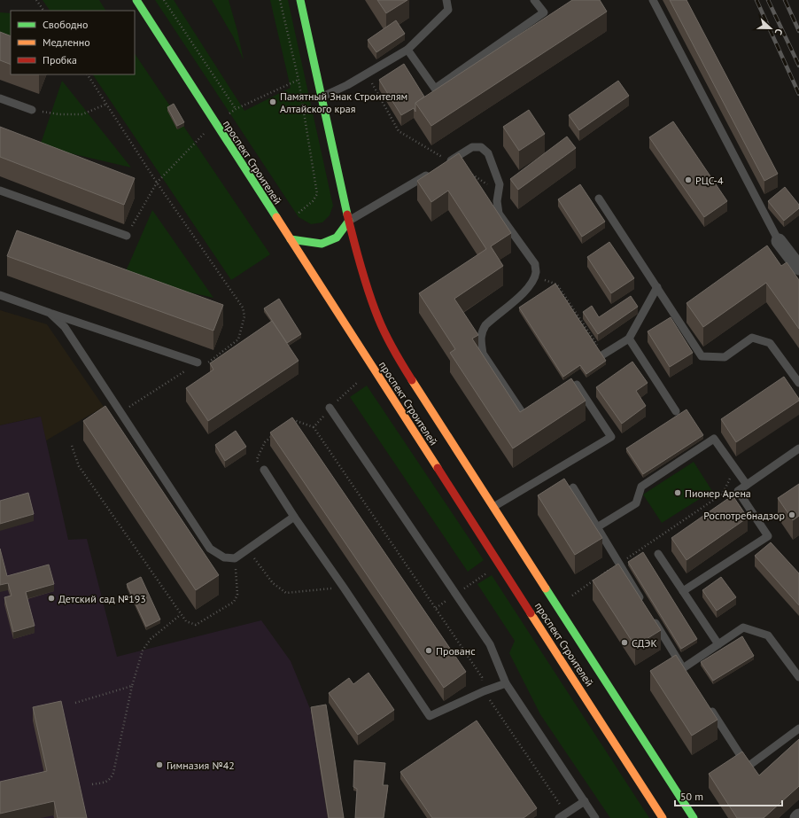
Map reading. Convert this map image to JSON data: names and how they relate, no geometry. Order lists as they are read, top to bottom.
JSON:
{
  "streets": {
    "main road": ["проспект Строителей"]
  },
  "places": [
    "Памятный Знак Строителям Алтайского края",
    "РЦС-4",
    "Пионер Арена",
    "Роспотребнадзор",
    "Детский сад №193",
    "СДЭК",
    "Прованс",
    "Гимназия №42"
  ],
  "legend": ["Свободно", "Медленно", "Пробка"],
  "scale_bar": "50 m",
  "north": "right"
}
